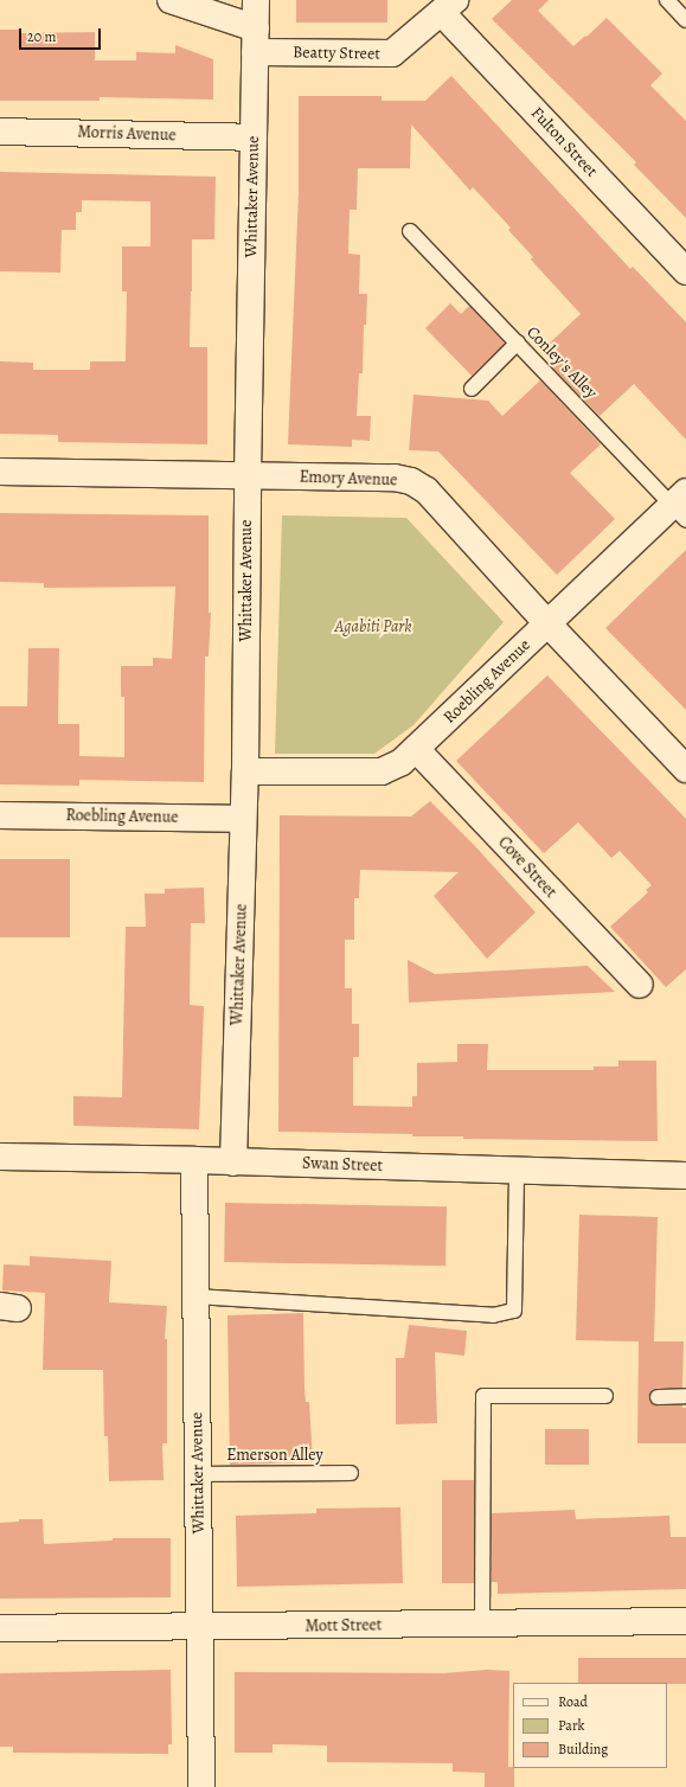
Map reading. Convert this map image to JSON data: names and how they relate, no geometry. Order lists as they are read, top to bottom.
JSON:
{
  "streets": {
    "street": [
      "Beatty Street",
      "Morris Avenue",
      "Fulton Street",
      "Whittaker Avenue",
      "Emory Avenue",
      "Roebling Avenue",
      "Cove Street",
      "Swan Street",
      "Mott Street"
    ],
    "lane": ["Conley's Alley", "Emerson Alley"]
  },
  "crossings": [
    ["Beatty Street", "Fulton Street"],
    ["Beatty Street", "Whittaker Avenue"],
    ["Morris Avenue", "Whittaker Avenue"],
    ["Whittaker Avenue", "Emory Avenue"],
    ["Whittaker Avenue", "Roebling Avenue"],
    ["Whittaker Avenue", "Swan Street"],
    ["Whittaker Avenue", "Emerson Alley"],
    ["Whittaker Avenue", "Mott Street"],
    ["Conley's Alley", "Roebling Avenue"],
    ["Emory Avenue", "Roebling Avenue"],
    ["Roebling Avenue", "Cove Street"]
  ],
  "parks": ["Agabiti Park"],
  "legend": ["Road", "Park", "Building"],
  "scale_bar": "20 m"
}
